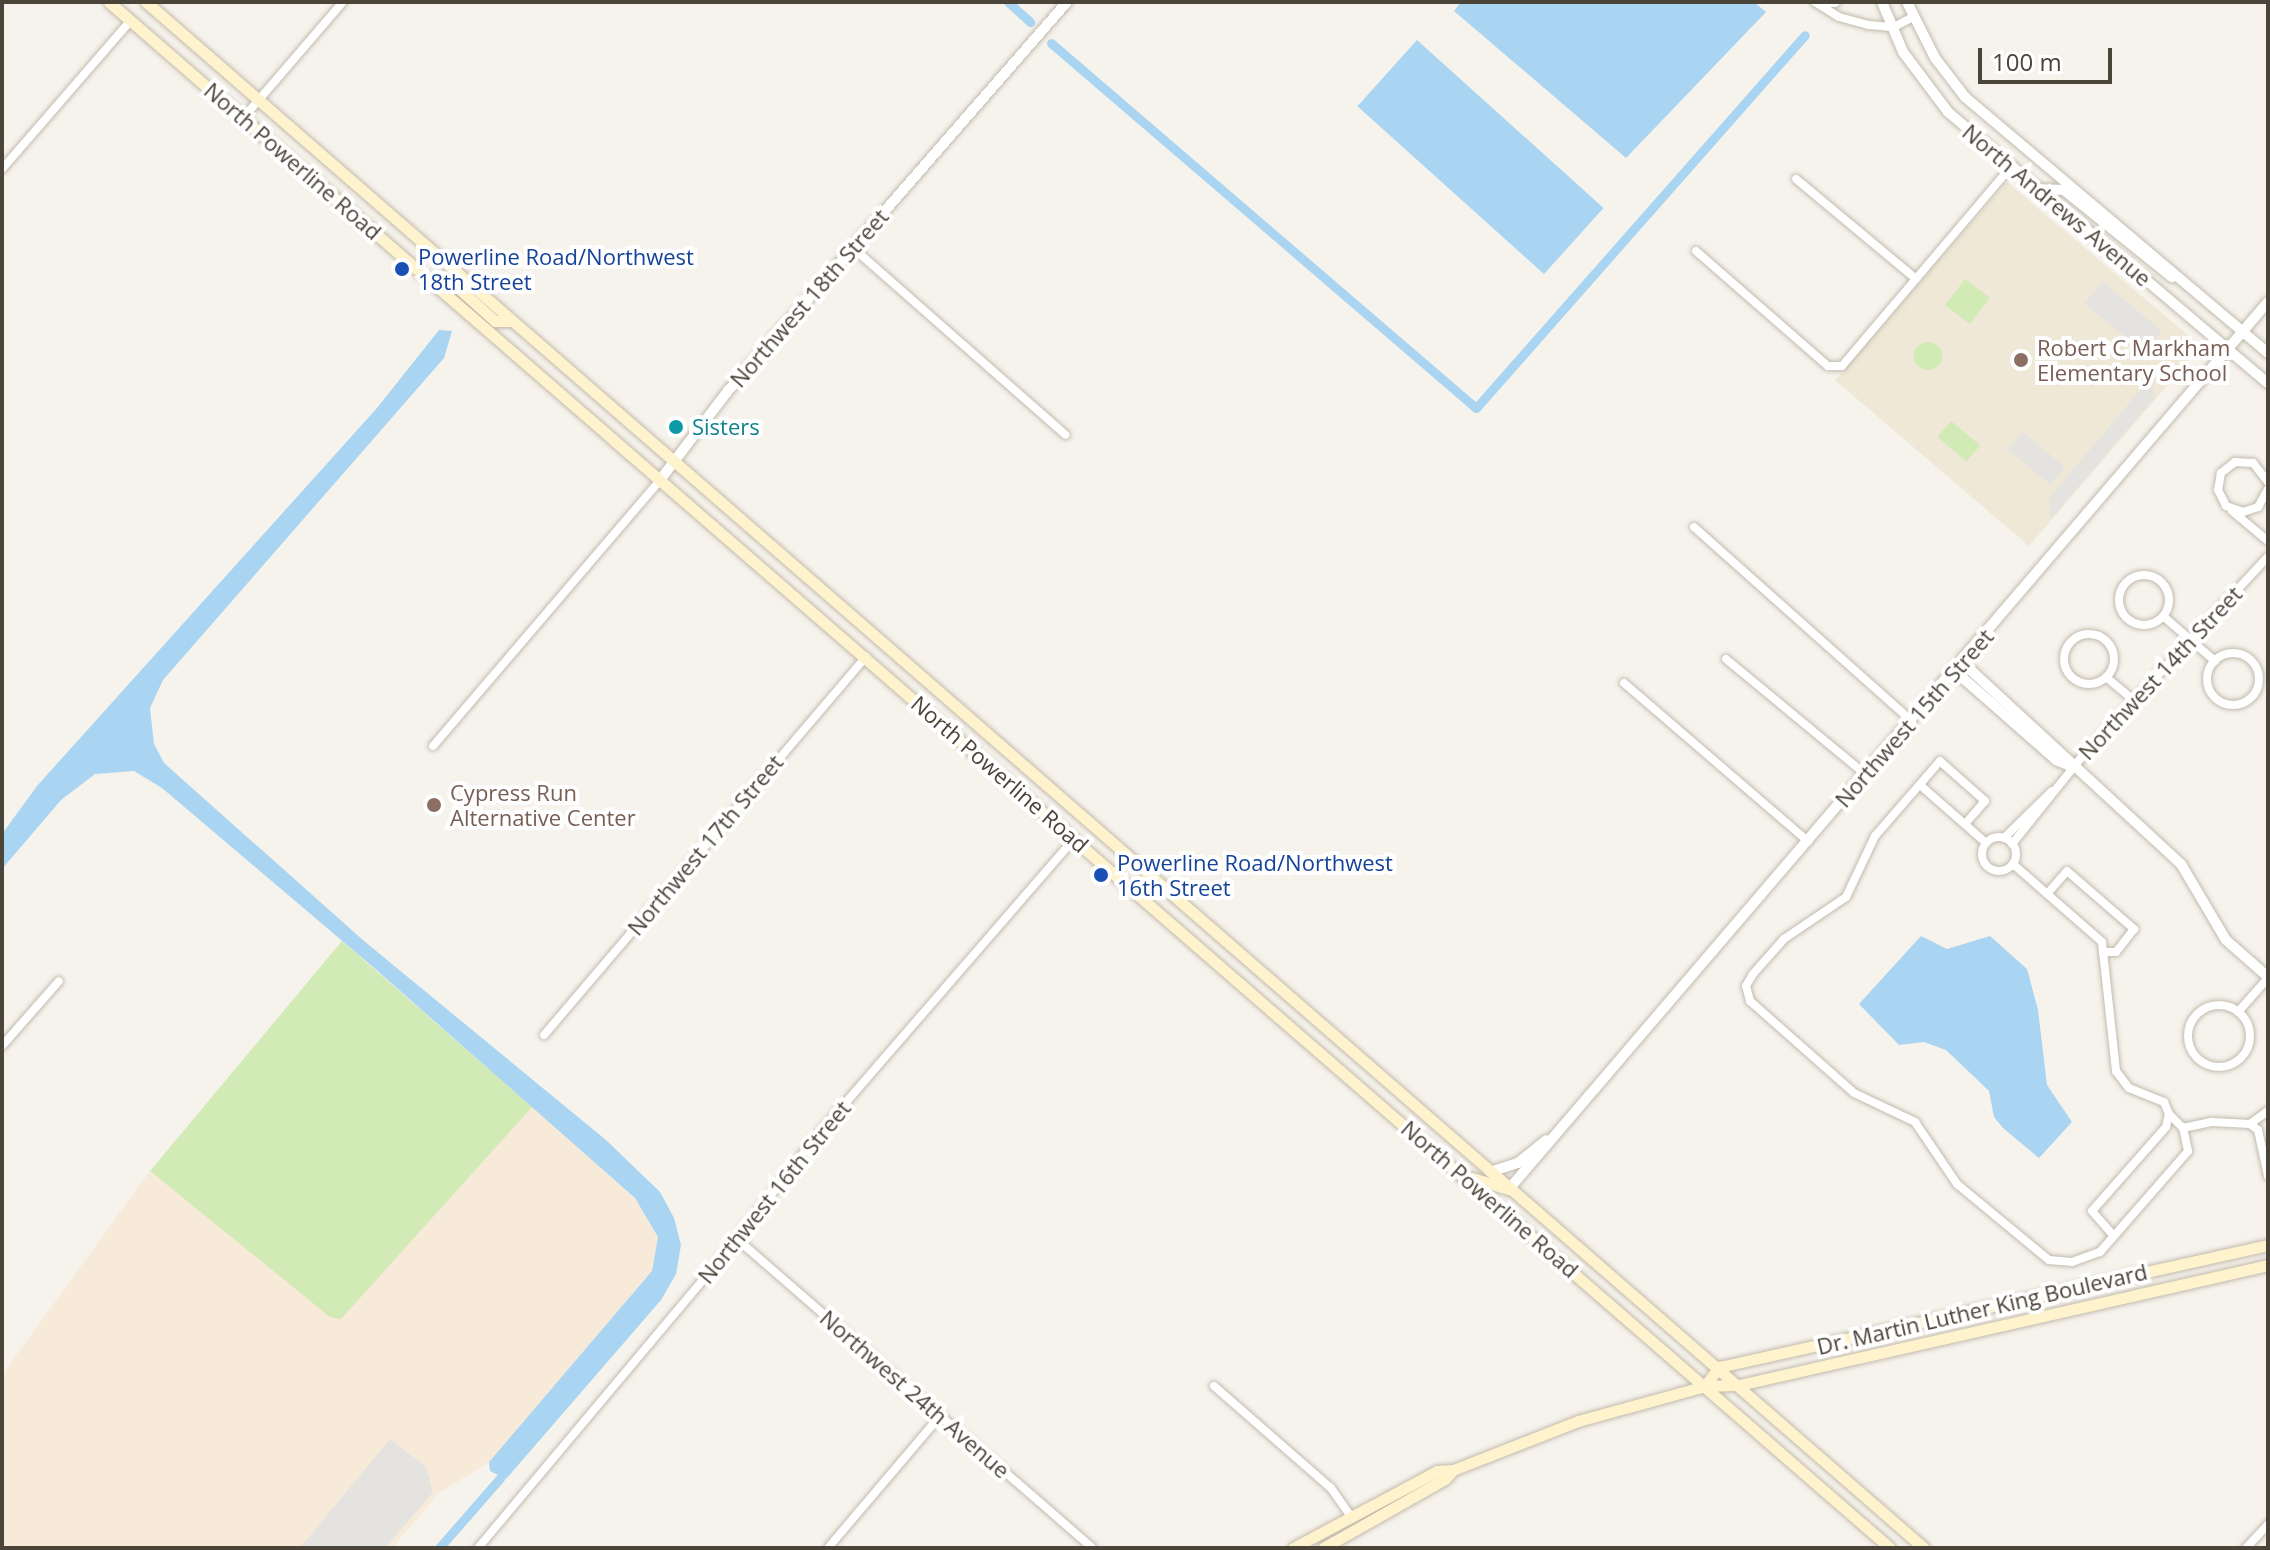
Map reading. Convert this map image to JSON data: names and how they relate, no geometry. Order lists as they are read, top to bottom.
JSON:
{
  "streets": {
    "main road": ["North Powerline Road", "Dr. Martin Luther King Boulevard"],
    "street": [
      "North Andrews Avenue",
      "Northwest 18th Street",
      "Northwest 14th Street",
      "Northwest 15th Street",
      "Northwest 17th Street",
      "Northwest 16th Street",
      "Northwest 24th Avenue"
    ]
  },
  "crossings": [
    ["North Powerline Road", "Northwest 18th Street"],
    ["North Powerline Road", "Northwest 15th Street"],
    ["North Powerline Road", "Northwest 17th Street"],
    ["North Powerline Road", "Northwest 16th Street"],
    ["North Powerline Road", "Dr. Martin Luther King Boulevard"],
    ["North Andrews Avenue", "Northwest 15th Street"],
    ["Northwest 16th Street", "Northwest 24th Avenue"]
  ],
  "places": [
    "Powerline Road/Northwest 18th Street",
    "Robert C Markham Elementary School",
    "Sisters",
    "Cypress Run Alternative Center",
    "Powerline Road/Northwest 16th Street"
  ],
  "scale_bar": "100 m"
}
